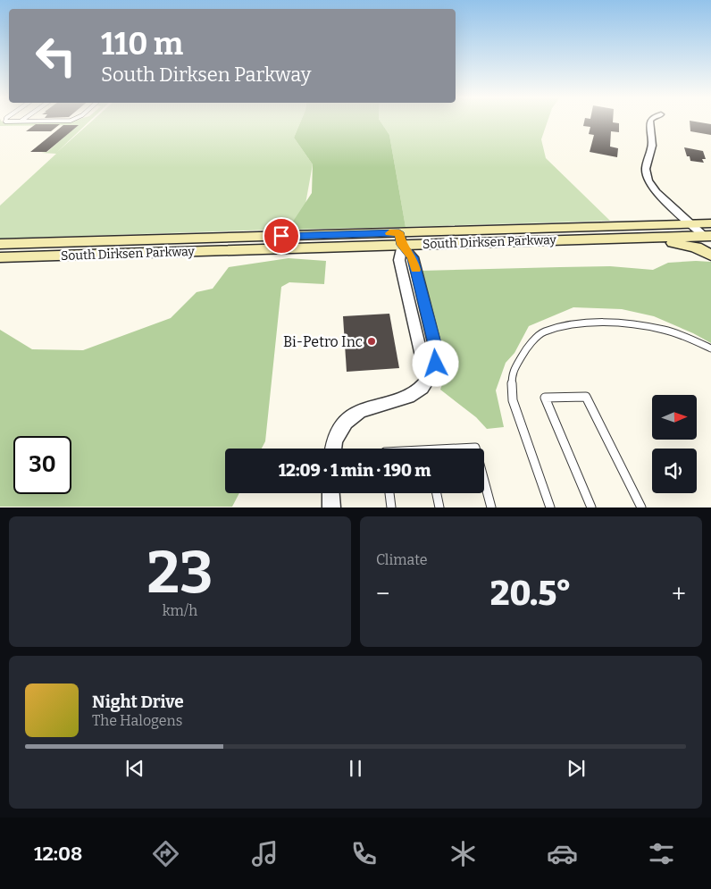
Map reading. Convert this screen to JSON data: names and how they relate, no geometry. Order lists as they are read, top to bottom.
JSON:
{
  "streets": {
    "main road": ["South Dirksen Parkway"]
  },
  "places": ["Bi-Petro Inc"],
  "north": "right",
  "page": {
    "turn": ["110 m", "South Dirksen Parkway"],
    "limit": "30",
    "trip": "12:09 · 1 min · 190 m",
    "tile": [
      ["23", "km/h"],
      "Climate"
    ],
    "heat": ["−", "20.5°", "+"],
    "song": ["Night Drive", "The Halogens"],
    "tabs": "12:08"
  }
}
